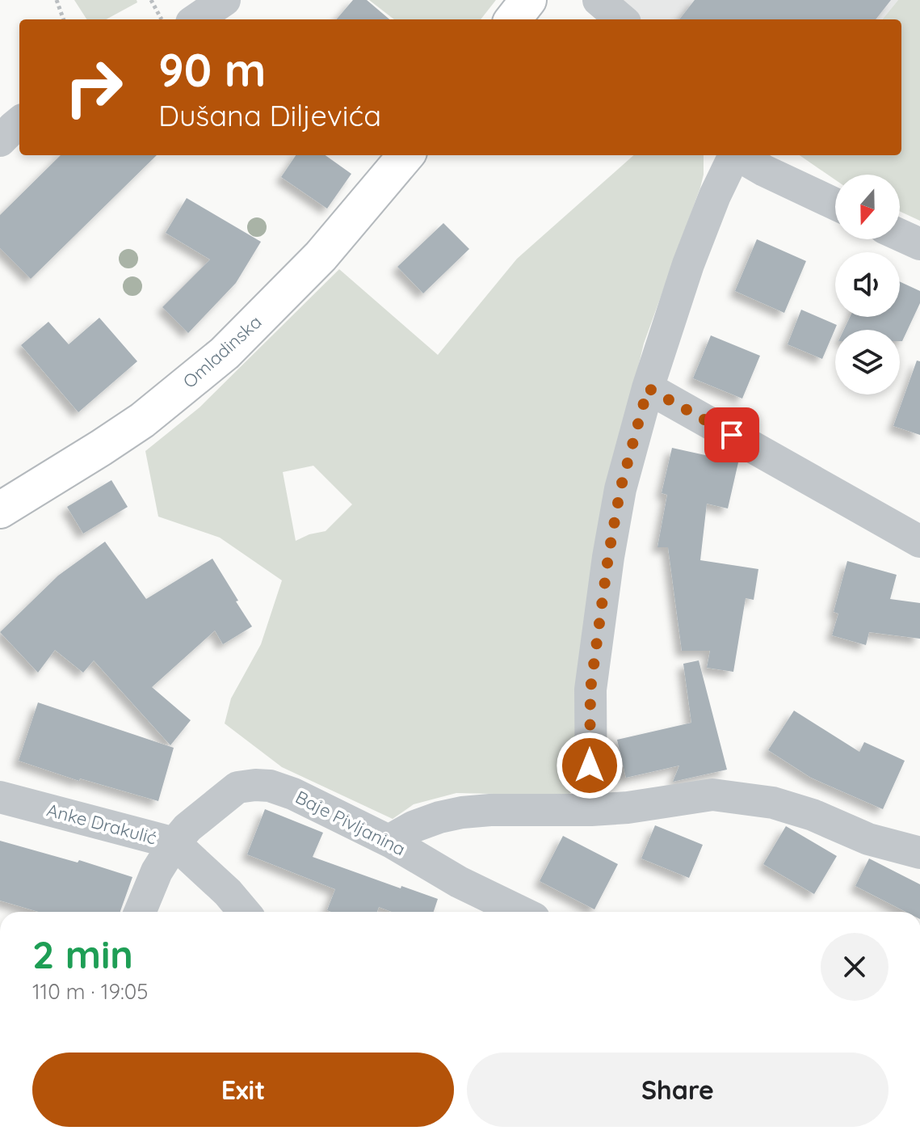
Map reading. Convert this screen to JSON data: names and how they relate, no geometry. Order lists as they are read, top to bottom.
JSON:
{
  "streets": {
    "main road": ["Omladinska"],
    "street": ["Baje Pivljanina", "Anke Drakulić"]
  },
  "crossings": [
    ["Baje Pivljanina", "Anke Drakulić"]
  ],
  "north": "bottom",
  "page": {
    "turn": ["90 m", "Dušana Diljevića"],
    "heading": ["2 min", "110 m · 19:05"],
    "buttons": ["Exit", "Share"]
  }
}
